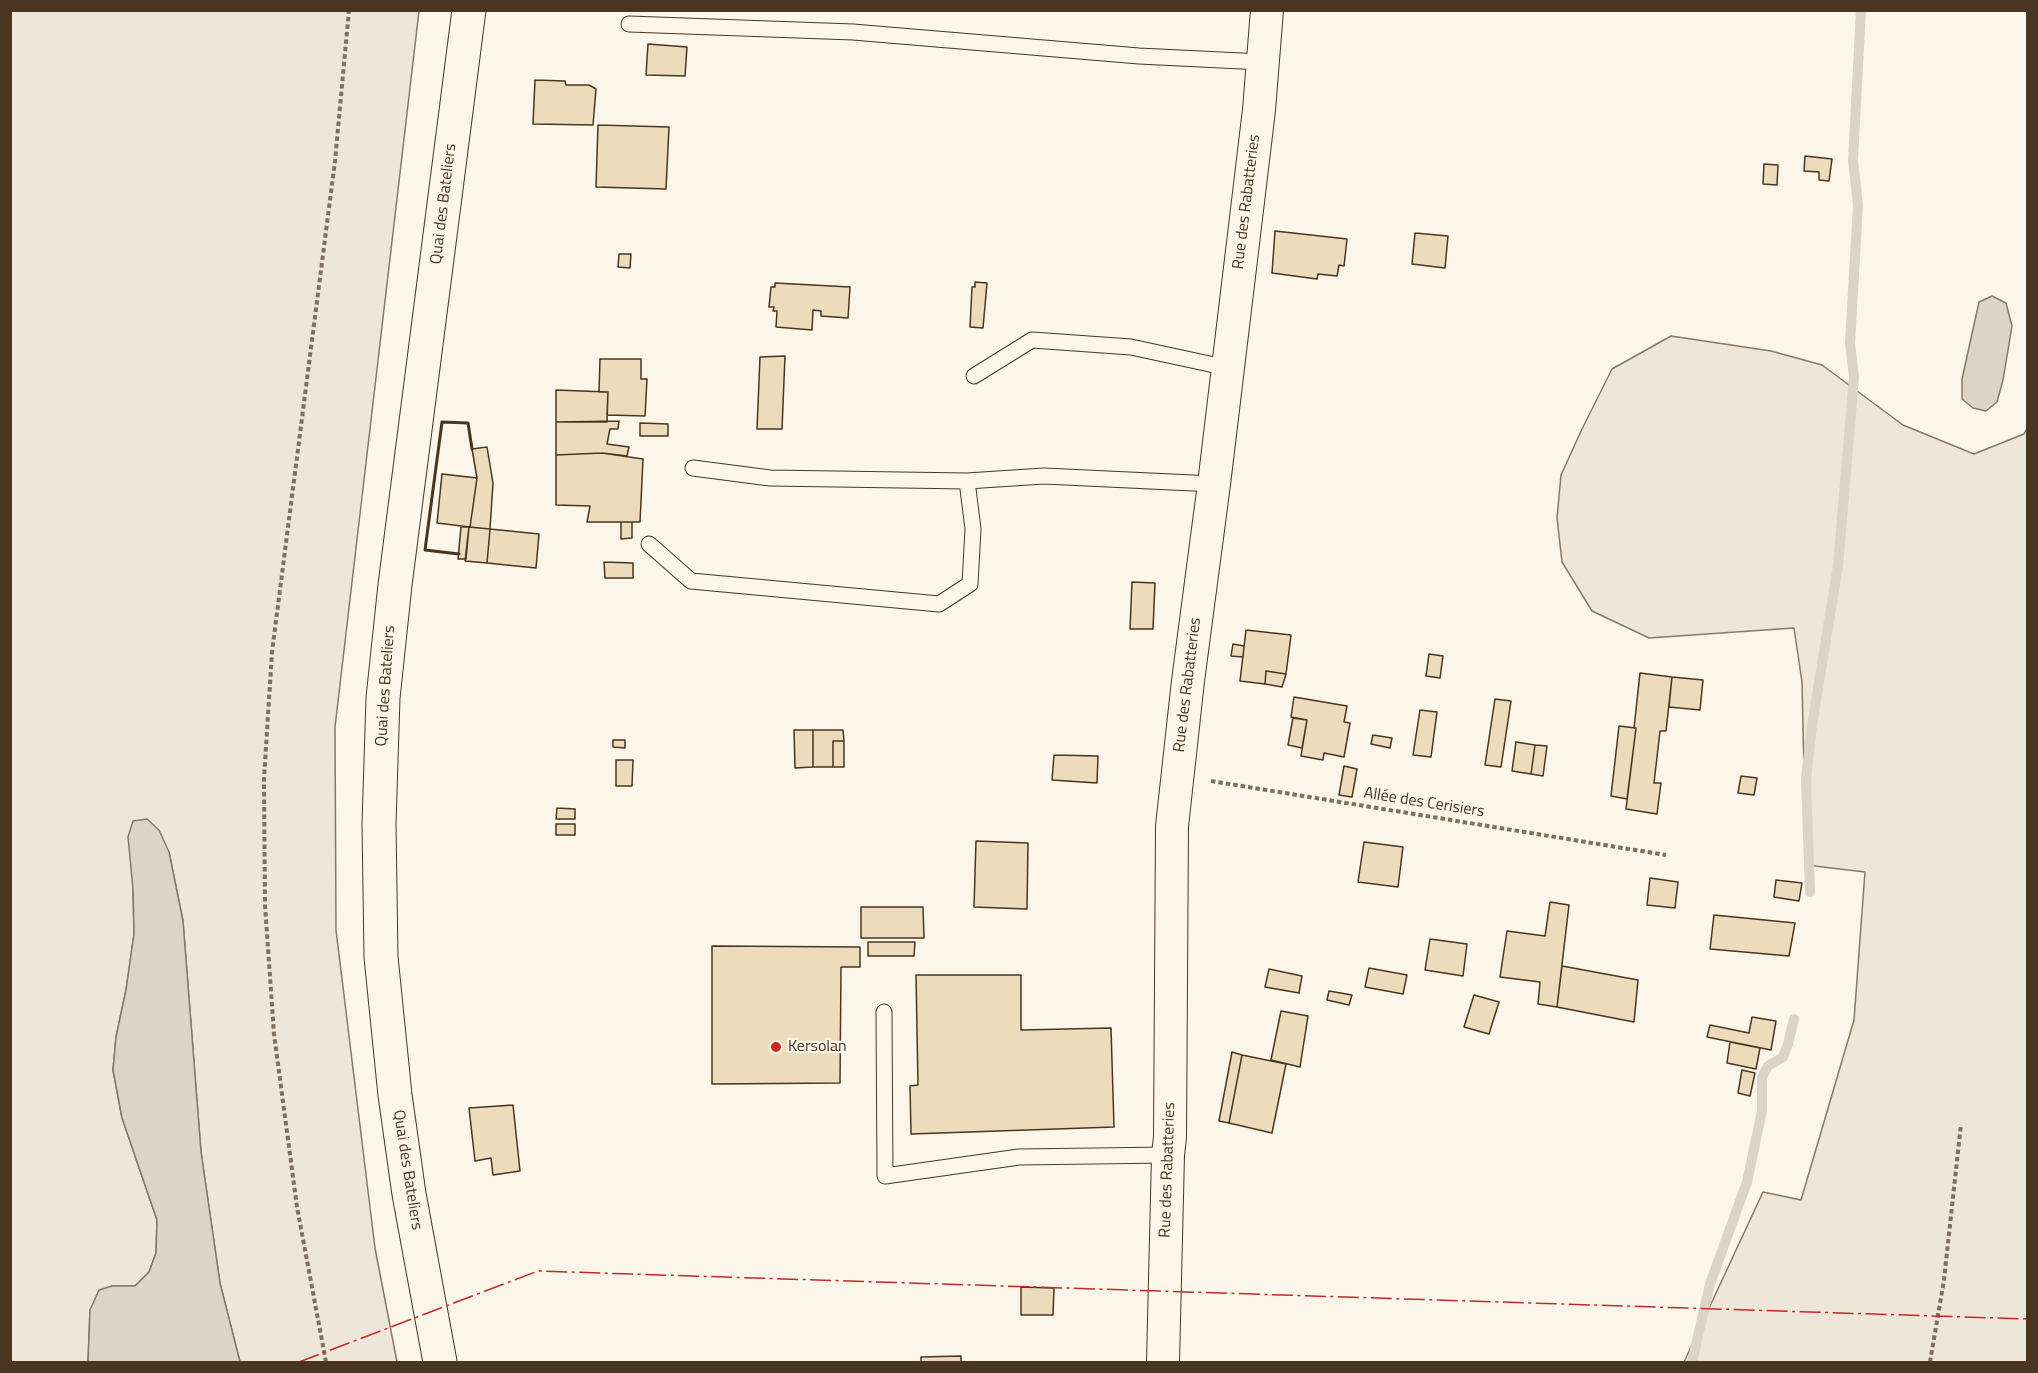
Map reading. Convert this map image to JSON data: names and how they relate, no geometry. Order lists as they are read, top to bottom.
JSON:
{
  "streets": {
    "main road": ["Quai des Bateliers"],
    "street": ["Rue des Rabatteries"],
    "path": ["Allée des Cerisiers"]
  },
  "crossings": [
    ["Rue des Rabatteries", "Allée des Cerisiers"]
  ],
  "places": ["Kersolan"]
}
